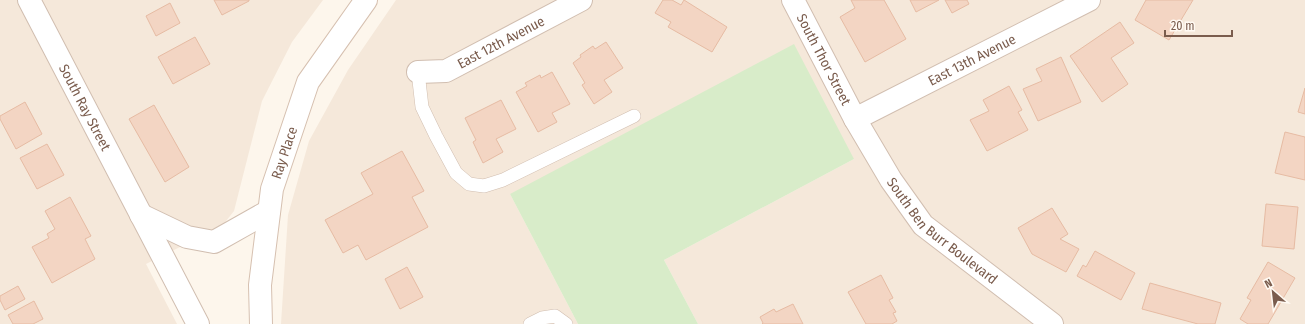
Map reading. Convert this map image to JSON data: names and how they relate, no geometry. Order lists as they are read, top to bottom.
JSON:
{
  "streets": {
    "street": [
      "East 12th Avenue",
      "South Thor Street",
      "East 13th Avenue",
      "South Ray Street",
      "Ray Place",
      "South Ben Burr Boulevard"
    ]
  },
  "crossings": [
    ["South Thor Street", "East 13th Avenue"],
    ["South Thor Street", "South Ben Burr Boulevard"],
    ["East 13th Avenue", "South Ben Burr Boulevard"]
  ],
  "scale_bar": "20 m",
  "north": "top left"
}
